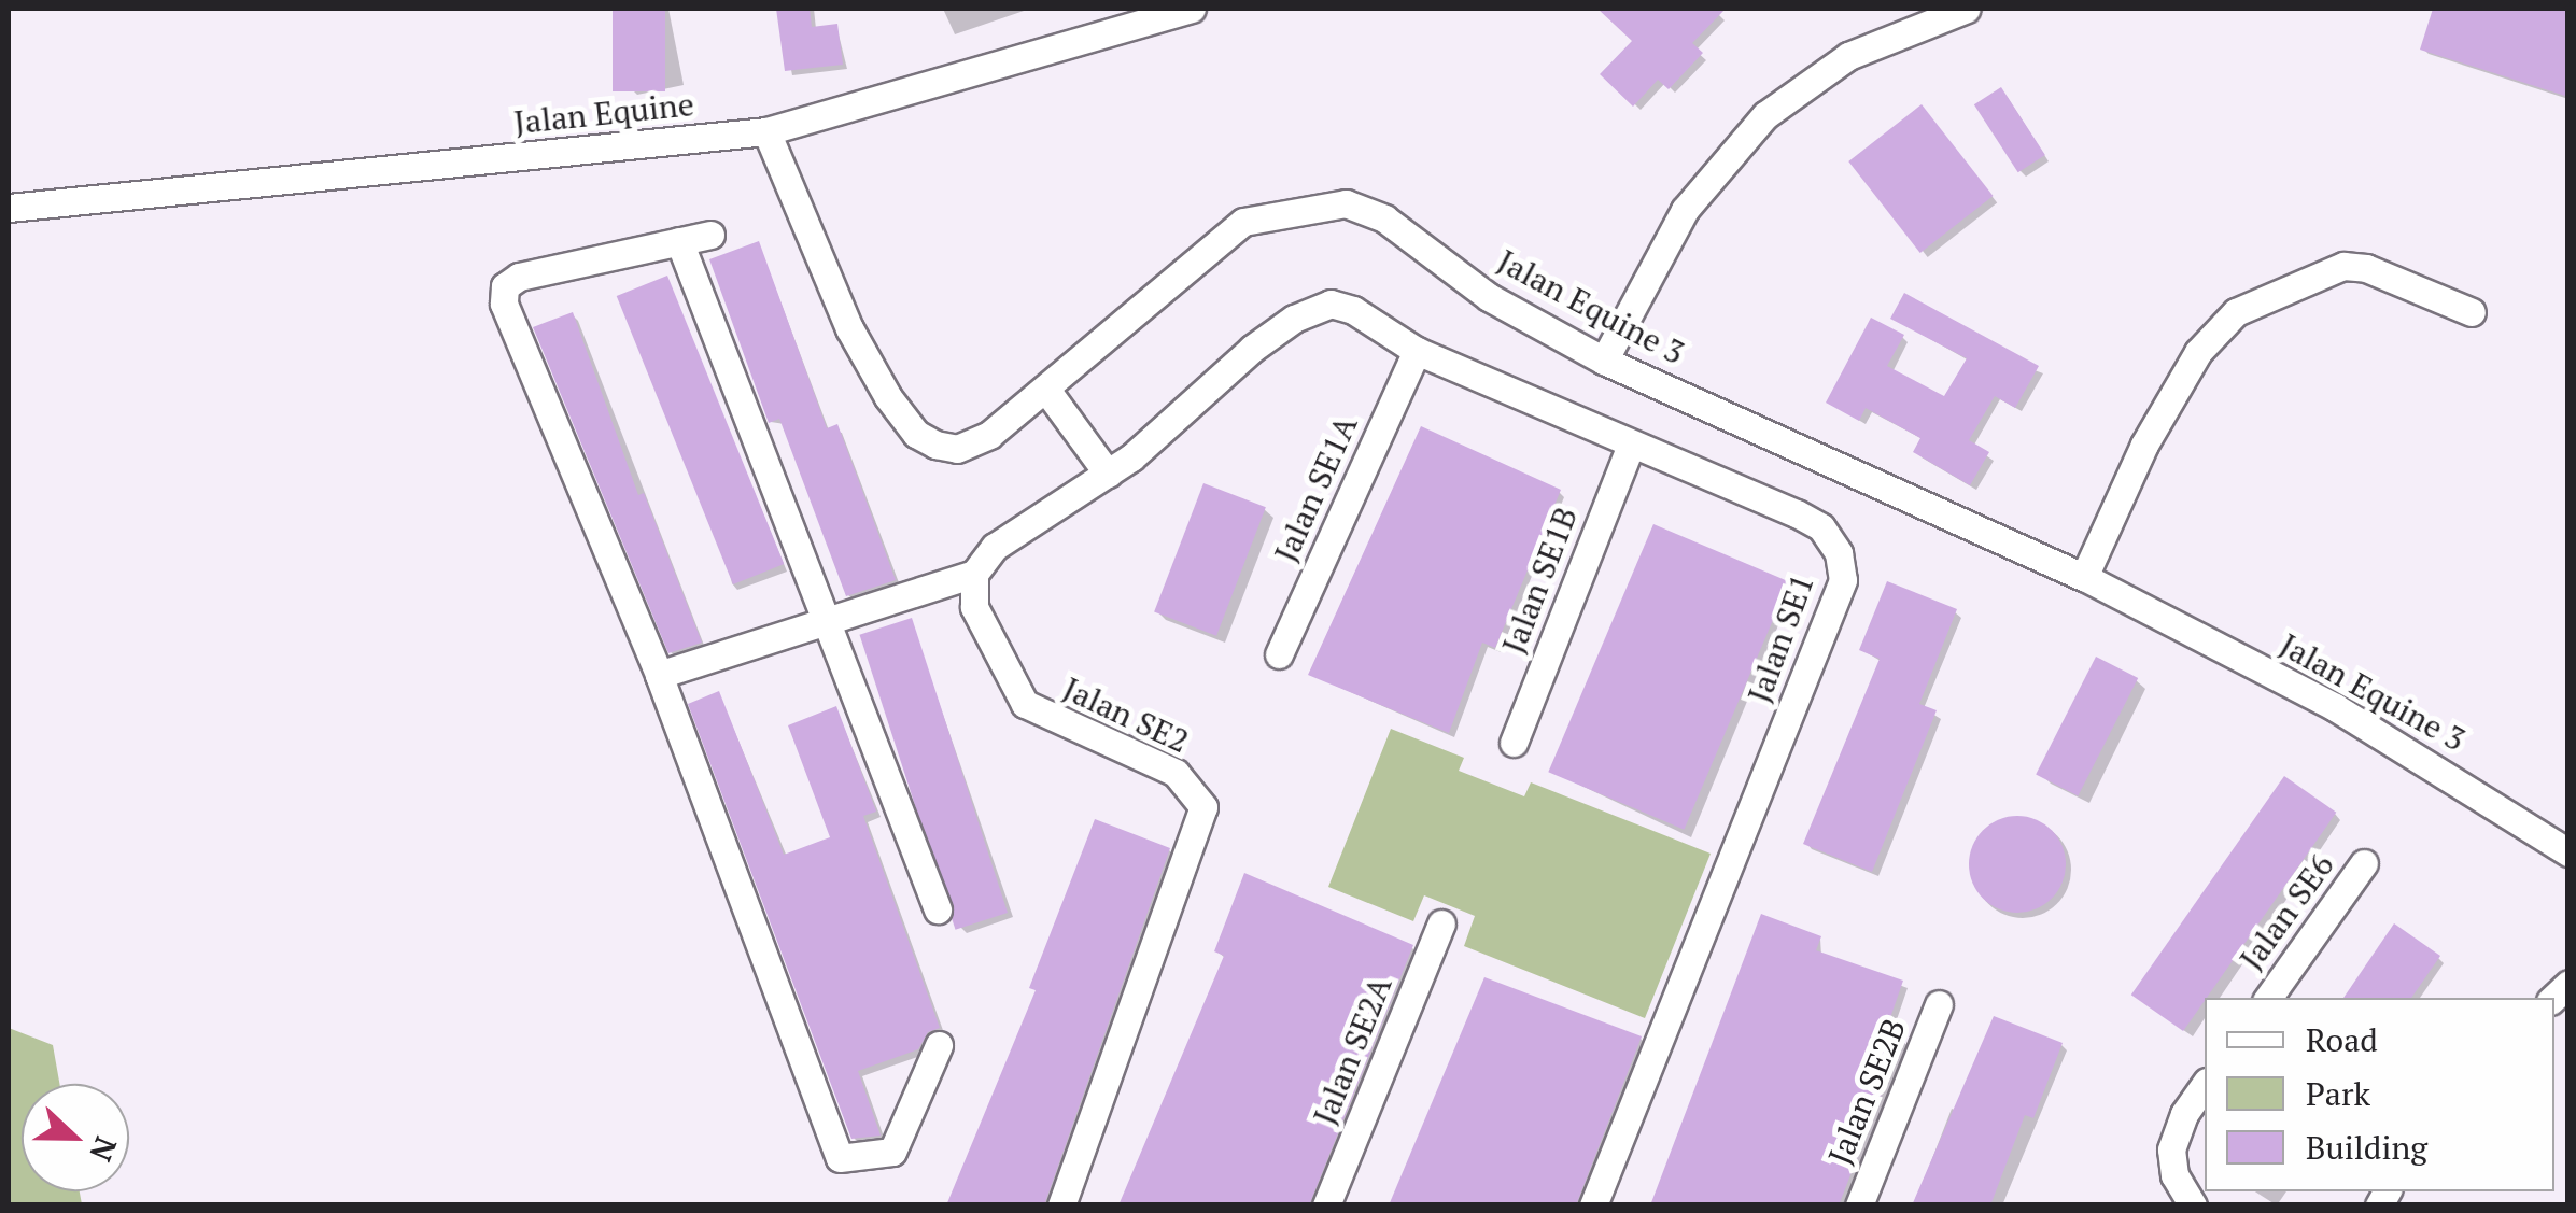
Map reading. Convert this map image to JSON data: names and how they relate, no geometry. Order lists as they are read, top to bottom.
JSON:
{
  "streets": {
    "street": [
      "Jalan Equine",
      "Jalan Equine 3",
      "Jalan SE1A",
      "Jalan SE1B",
      "Jalan SE1",
      "Jalan SE2",
      "Jalan SE6",
      "Jalan SE2A",
      "Jalan SE2B"
    ]
  },
  "crossings": [
    ["Jalan Equine", "Jalan Equine 3"],
    ["Jalan SE1A", "Jalan SE1"],
    ["Jalan SE1B", "Jalan SE1"]
  ],
  "legend": ["Road", "Park", "Building"],
  "north": "right"
}
